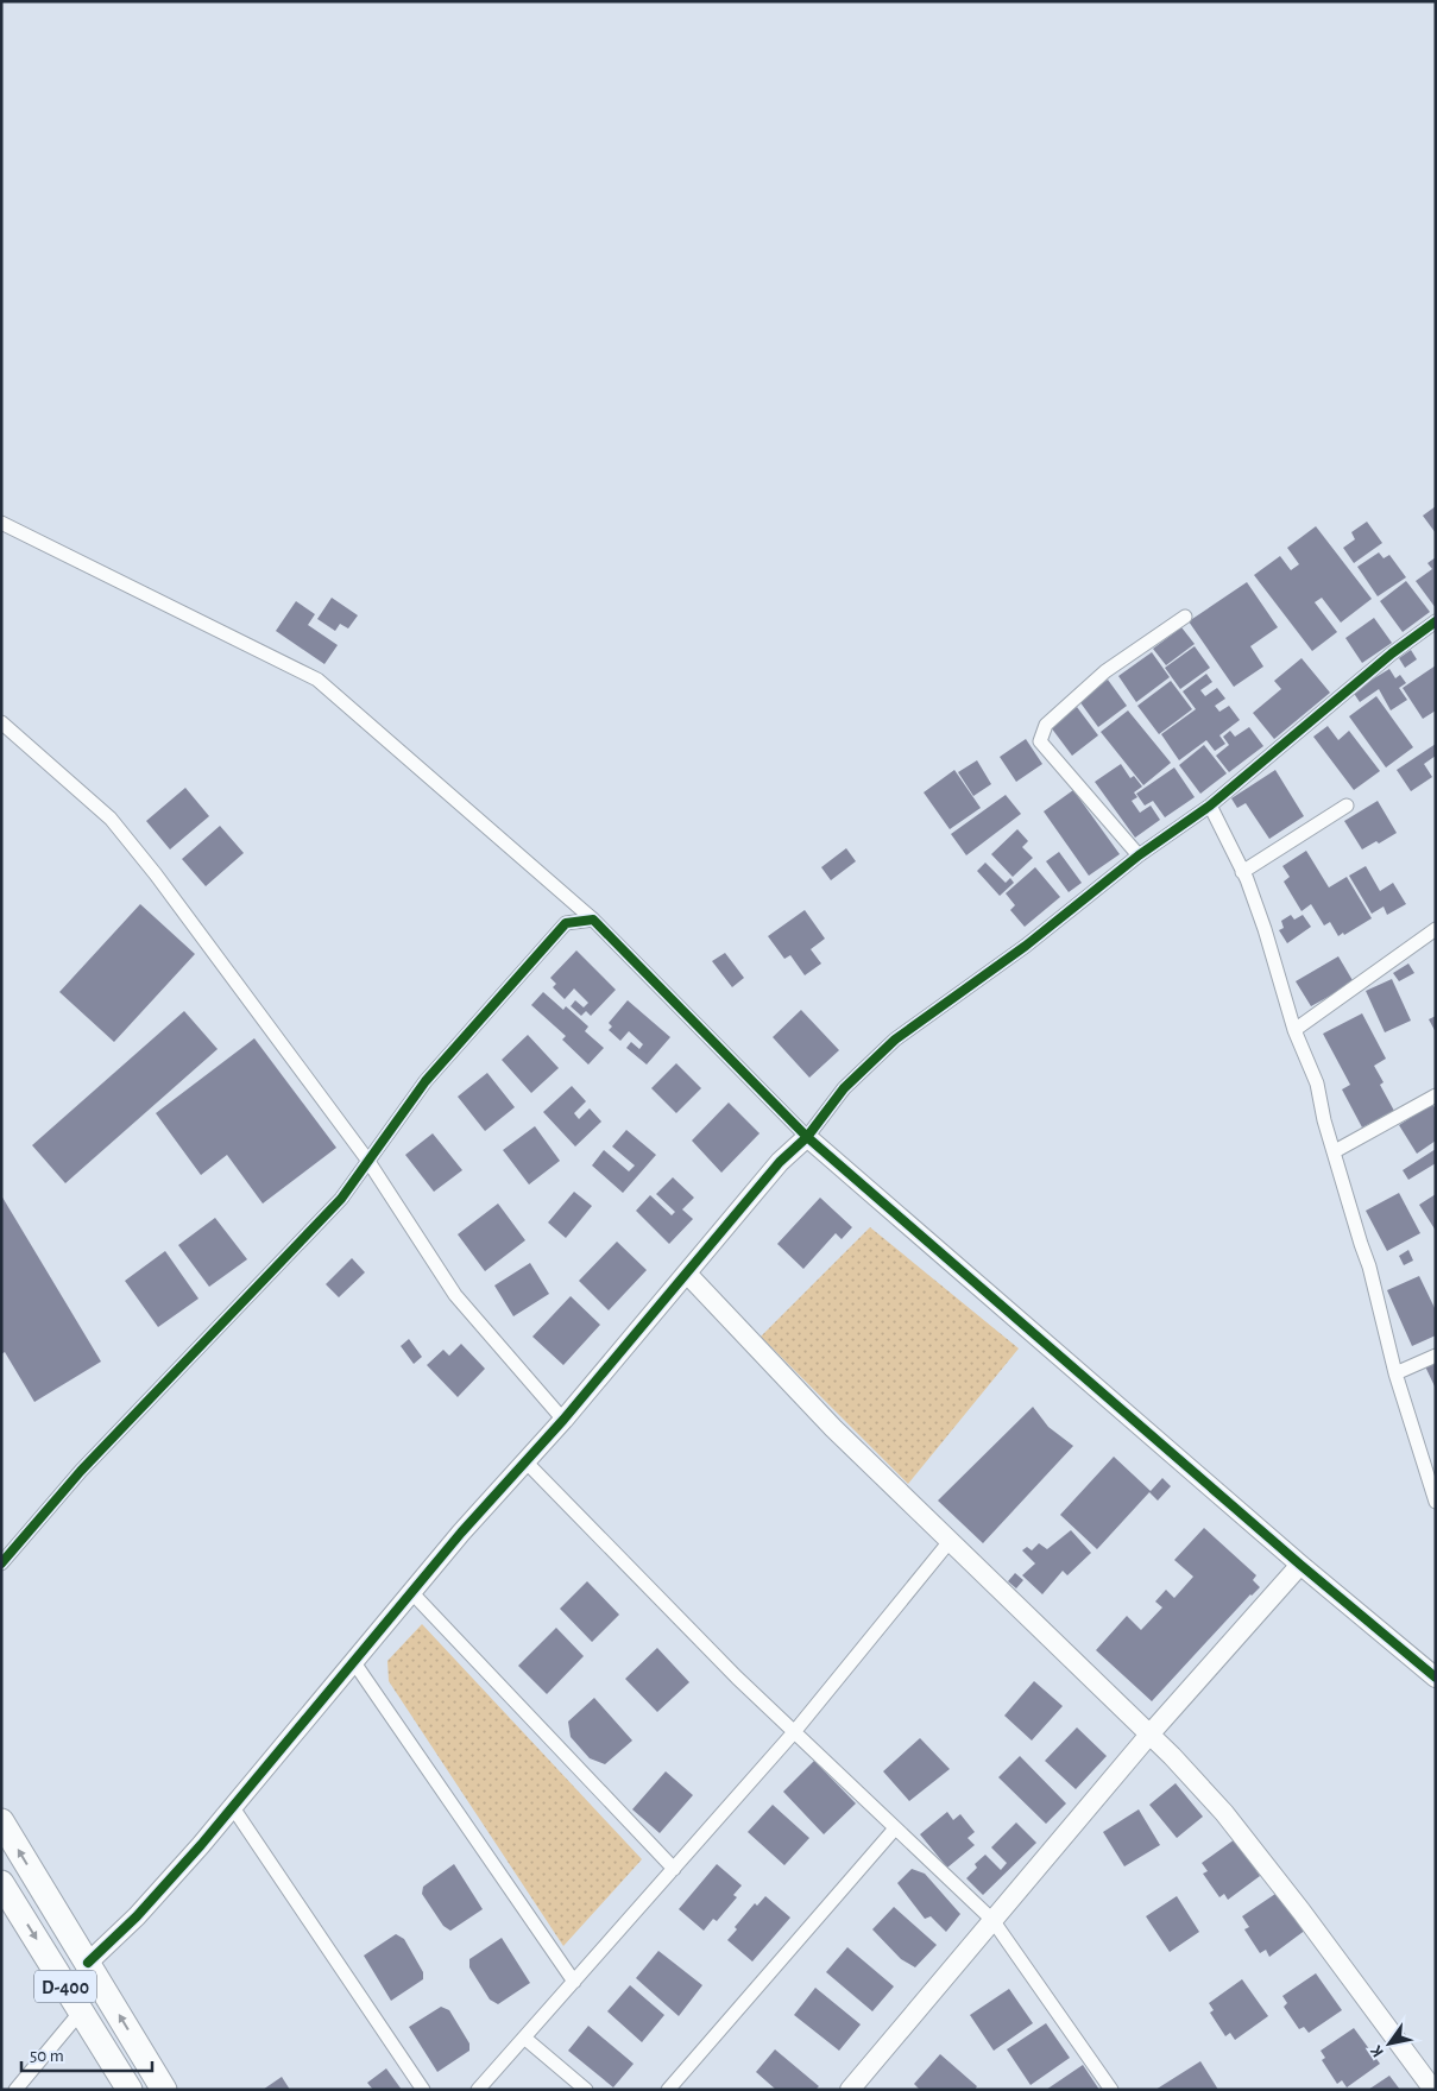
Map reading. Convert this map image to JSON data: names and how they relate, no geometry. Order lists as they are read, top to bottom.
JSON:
{
  "streets": {
    "highway": ["D-400"]
  },
  "scale_bar": "50 m",
  "north": "bottom left"
}
